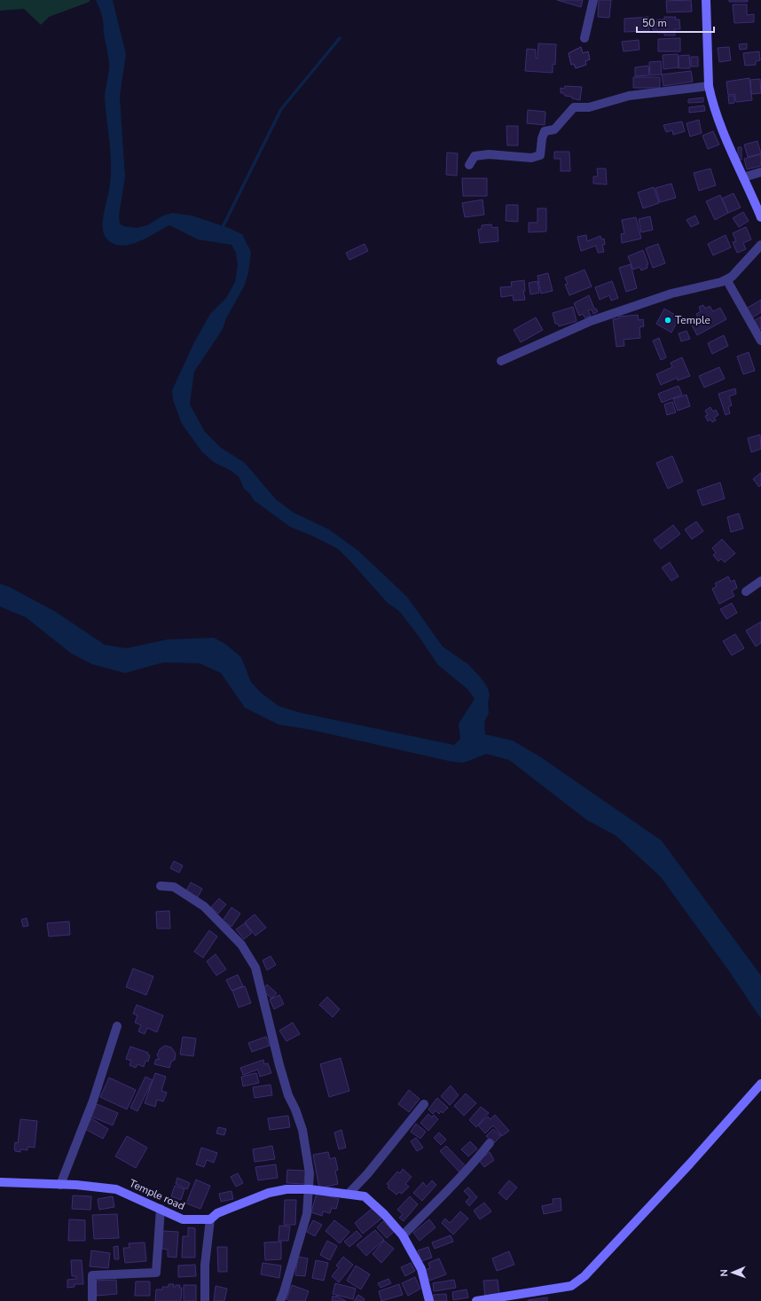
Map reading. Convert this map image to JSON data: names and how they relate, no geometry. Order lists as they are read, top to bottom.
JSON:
{
  "streets": {
    "street": ["Temple road"]
  },
  "places": ["Temple"],
  "scale_bar": "50 m",
  "north": "left"
}
